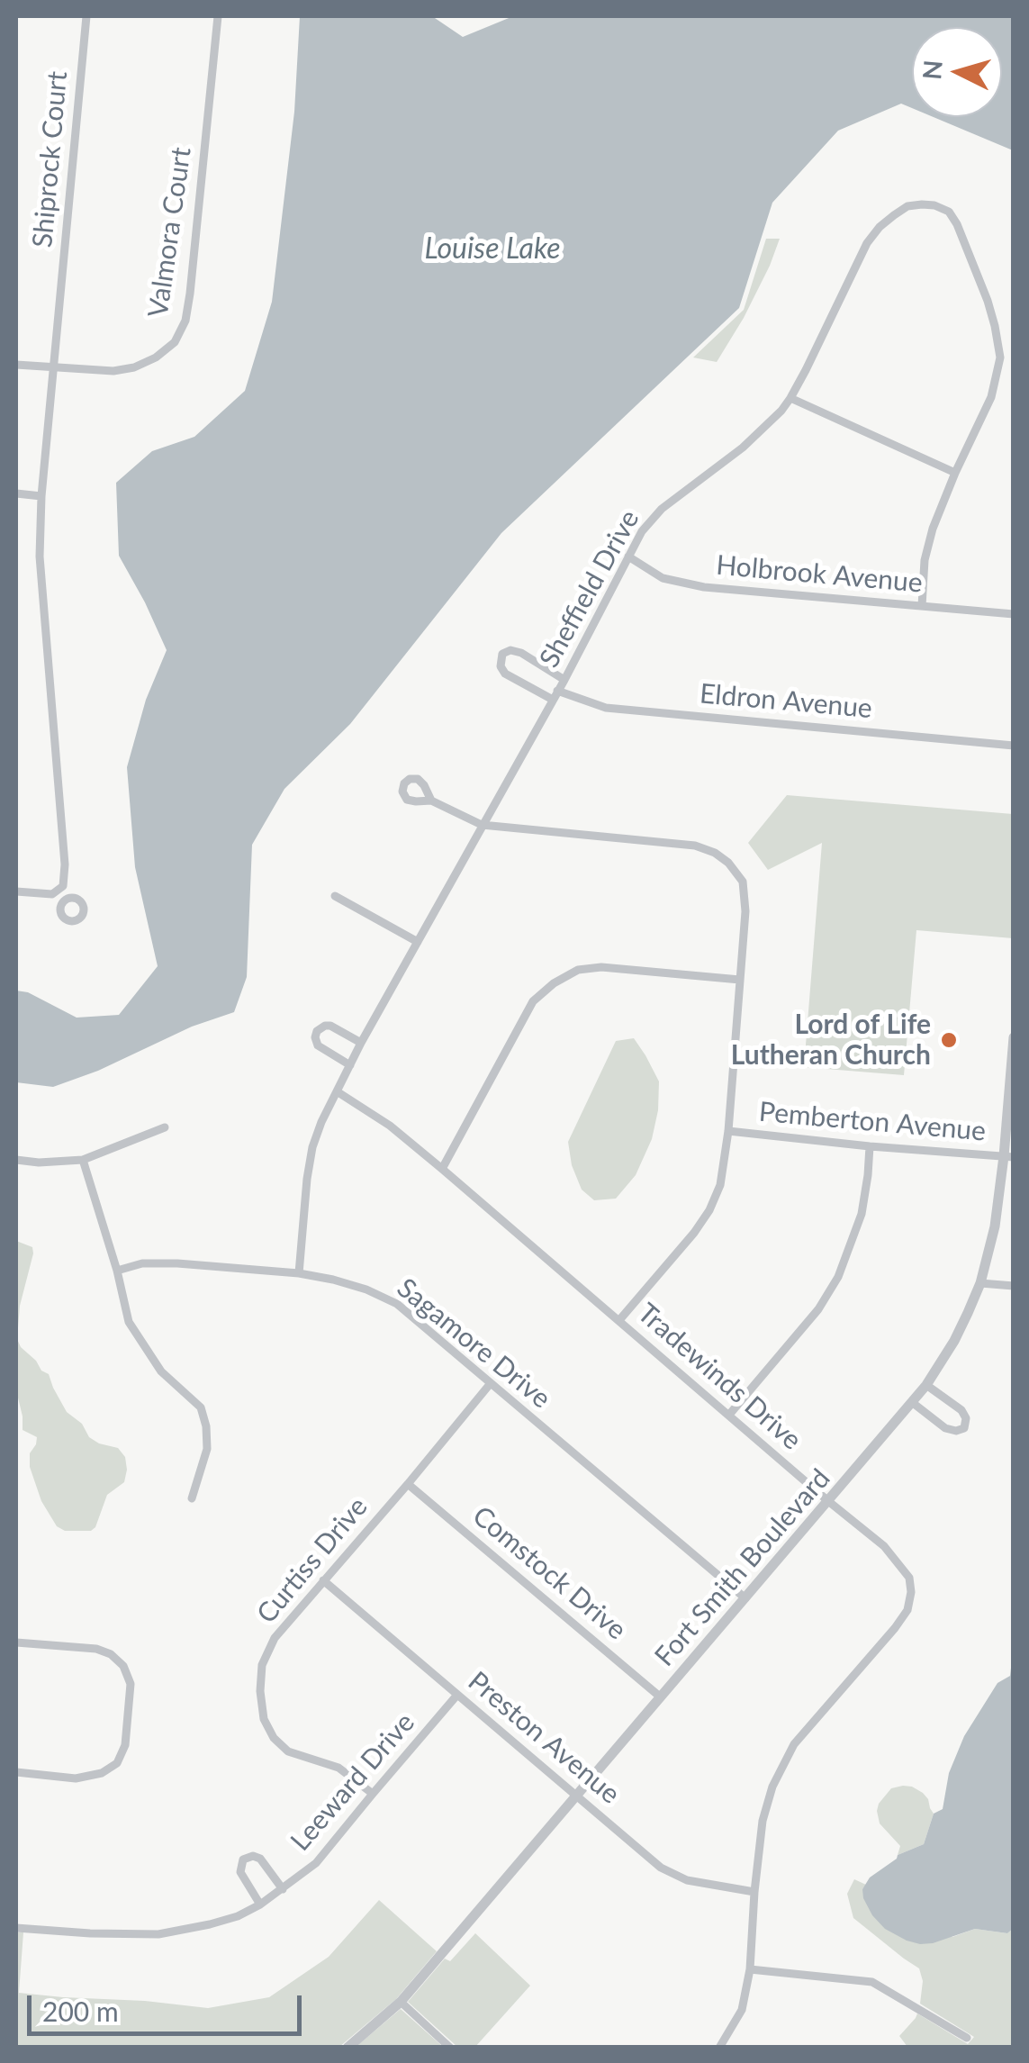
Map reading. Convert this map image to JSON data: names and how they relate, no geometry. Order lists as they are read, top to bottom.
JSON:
{
  "streets": {
    "street": [
      "Shiprock Court",
      "Valmora Court",
      "Holbrook Avenue",
      "Sheffield Drive",
      "Eldron Avenue",
      "Pemberton Avenue",
      "Sagamore Drive",
      "Tradewinds Drive",
      "Curtiss Drive",
      "Fort Smith Boulevard",
      "Comstock Drive",
      "Preston Avenue",
      "Leeward Drive"
    ]
  },
  "crossings": [
    ["Shiprock Court", "Valmora Court"],
    ["Holbrook Avenue", "Sheffield Drive"],
    ["Sheffield Drive", "Eldron Avenue"],
    ["Sheffield Drive", "Sagamore Drive"],
    ["Sheffield Drive", "Tradewinds Drive"],
    ["Pemberton Avenue", "Fort Smith Boulevard"],
    ["Sagamore Drive", "Curtiss Drive"],
    ["Sagamore Drive", "Fort Smith Boulevard"],
    ["Tradewinds Drive", "Fort Smith Boulevard"],
    ["Tradewinds Drive", "Preston Avenue"],
    ["Curtiss Drive", "Comstock Drive"],
    ["Curtiss Drive", "Preston Avenue"],
    ["Curtiss Drive", "Leeward Drive"],
    ["Fort Smith Boulevard", "Comstock Drive"],
    ["Fort Smith Boulevard", "Preston Avenue"],
    ["Preston Avenue", "Leeward Drive"]
  ],
  "water": ["Louise Lake"],
  "places": ["Lord of Life Lutheran Church"],
  "scale_bar": "200 m",
  "north": "left"
}
